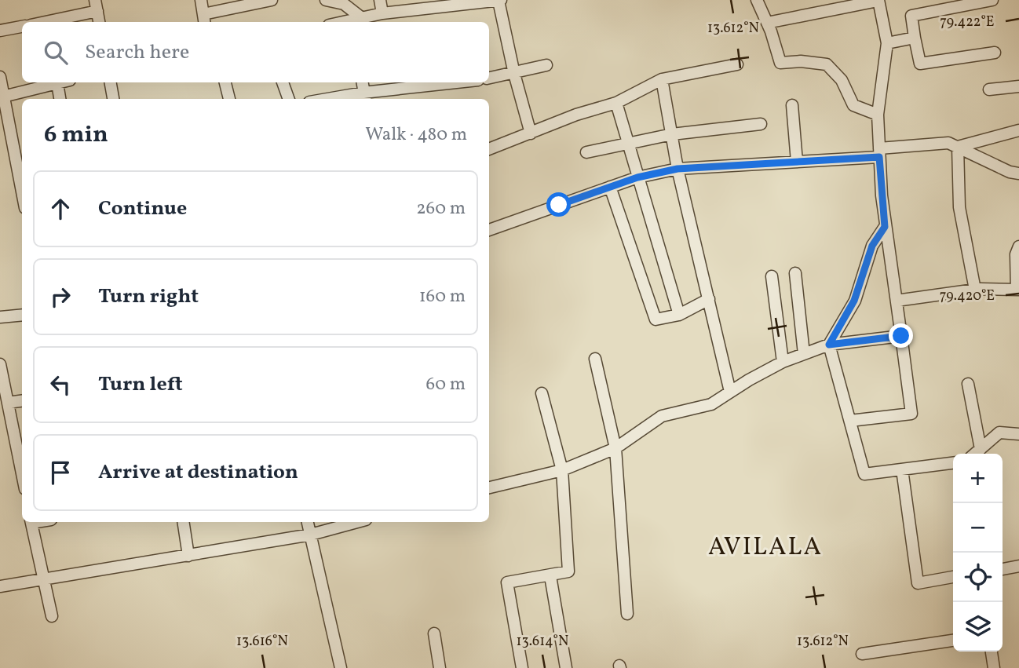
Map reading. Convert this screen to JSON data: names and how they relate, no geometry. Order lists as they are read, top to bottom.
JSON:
{
  "districts": ["AVILALA"],
  "page": {
    "search": "Search here",
    "heading": ["6 min", "Walk · 480 m"],
    "list": [
      ["Continue", "260 m"],
      ["Turn right", "160 m"],
      ["Turn left", "60 m"],
      "Arrive at destination"
    ],
    "map_buttons": ["+", "−"]
  },
  "coordinates": [
    "79.422°E",
    "13.612°N",
    "79.420°E",
    "13.616°N",
    "13.614°N"
  ]
}
